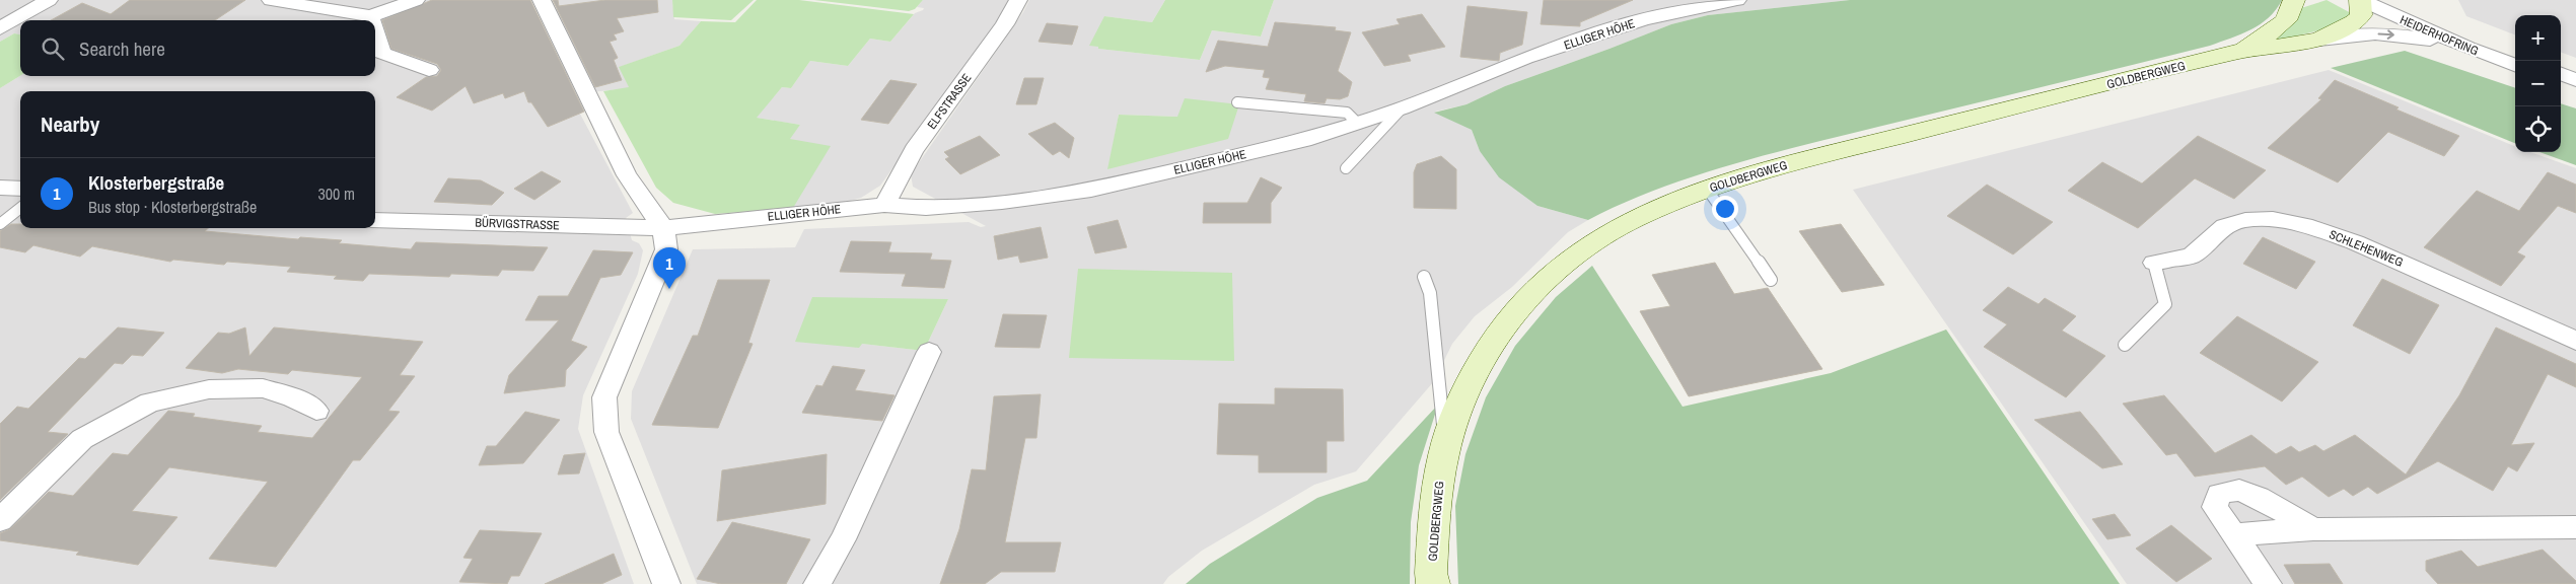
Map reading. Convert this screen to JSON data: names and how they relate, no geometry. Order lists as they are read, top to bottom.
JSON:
{
  "streets": {
    "street": [
      "ELLIGER HÖHE",
      "HEIDERHOFRING",
      "GOLDBERGWEG",
      "ELFSTRASSE",
      "BÜRVIGSTRASSE",
      "SCHLEHENWEG"
    ]
  },
  "crossings": [
    ["ELLIGER HÖHE", "ELFSTRASSE"],
    ["ELLIGER HÖHE", "BÜRVIGSTRASSE"],
    ["HEIDERHOFRING", "GOLDBERGWEG"]
  ],
  "page": {
    "map_buttons": ["+", "−"],
    "search": "Search here",
    "heading": "Nearby",
    "list": [
      {
        "mark": "1",
        "name": "Klosterbergstraße",
        "note": "Bus stop · Klosterbergstraße",
        "value": "300 m"
      }
    ],
    "pins": "1"
  }
}
